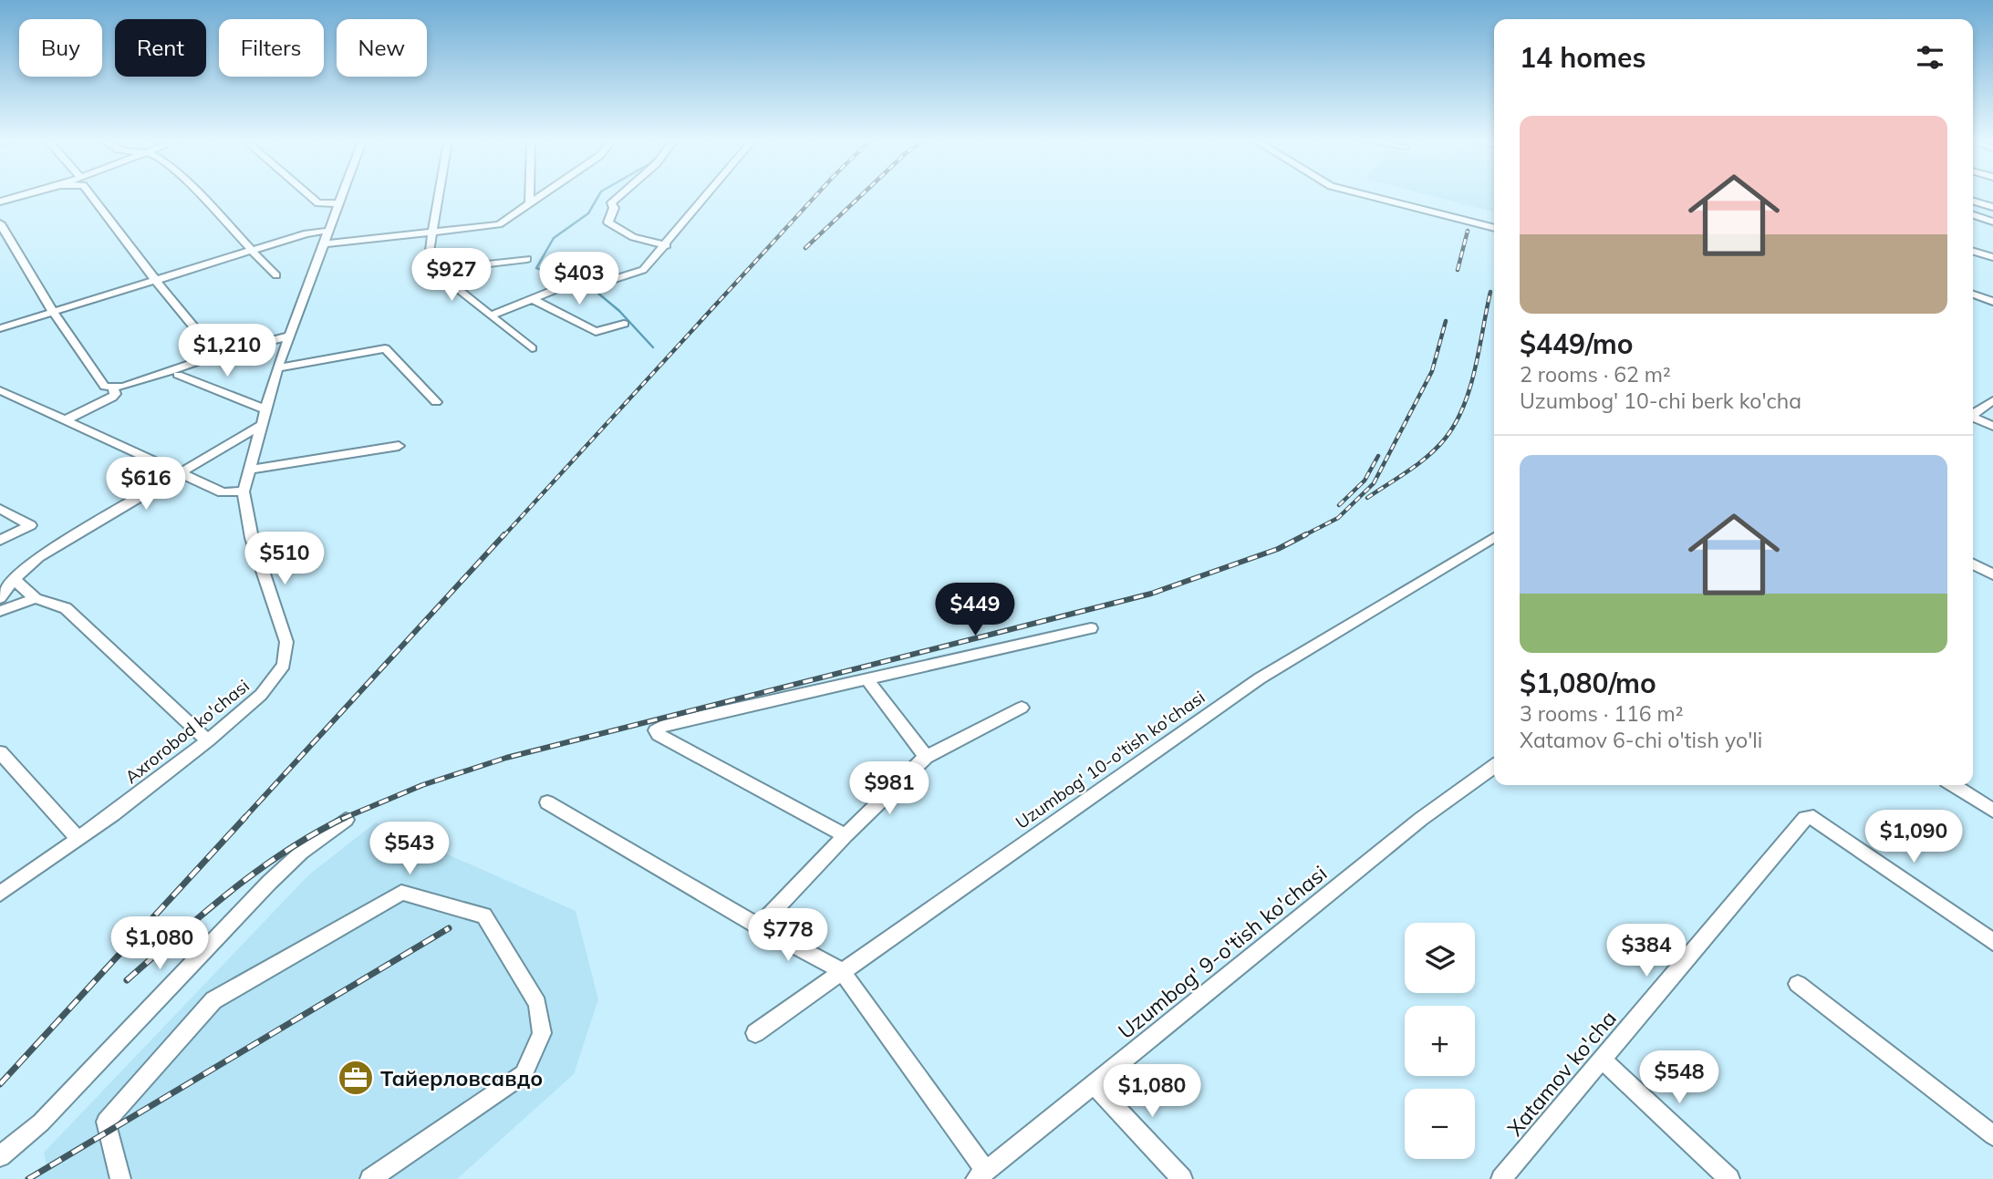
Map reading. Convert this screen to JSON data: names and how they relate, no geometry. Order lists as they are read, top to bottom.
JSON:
{
  "streets": {
    "street": [
      "Axrorobod ko'chasi",
      "Uzumbog' 10-o'tish ko'chasi",
      "Uzumbog' 9-o'tish ko'chasi",
      "Xatamov ko'cha"
    ]
  },
  "places": {
    "office": ["Тайерловсавдо"]
  },
  "page": {
    "chip": [
      "Buy",
      "Rent",
      "Filters",
      "New"
    ],
    "heading": "14 homes",
    "list": [
      {
        "name": "$449/mo",
        "note": "2 rooms · 62 m² · Uzumbog' 10-chi berk ko'cha"
      },
      {
        "name": "$1,080/mo",
        "note": "3 rooms · 116 m² · Xatamov 6-chi o'tish yo'li"
      }
    ],
    "price": [
      "$927",
      "$403",
      "$1,210",
      "$616",
      "$510",
      "$449",
      "$981",
      "$1,090",
      "$543",
      "$778",
      "$1,080",
      "$384",
      "$548",
      "$1,080"
    ],
    "map_buttons": ["+", "−"]
  }
}
